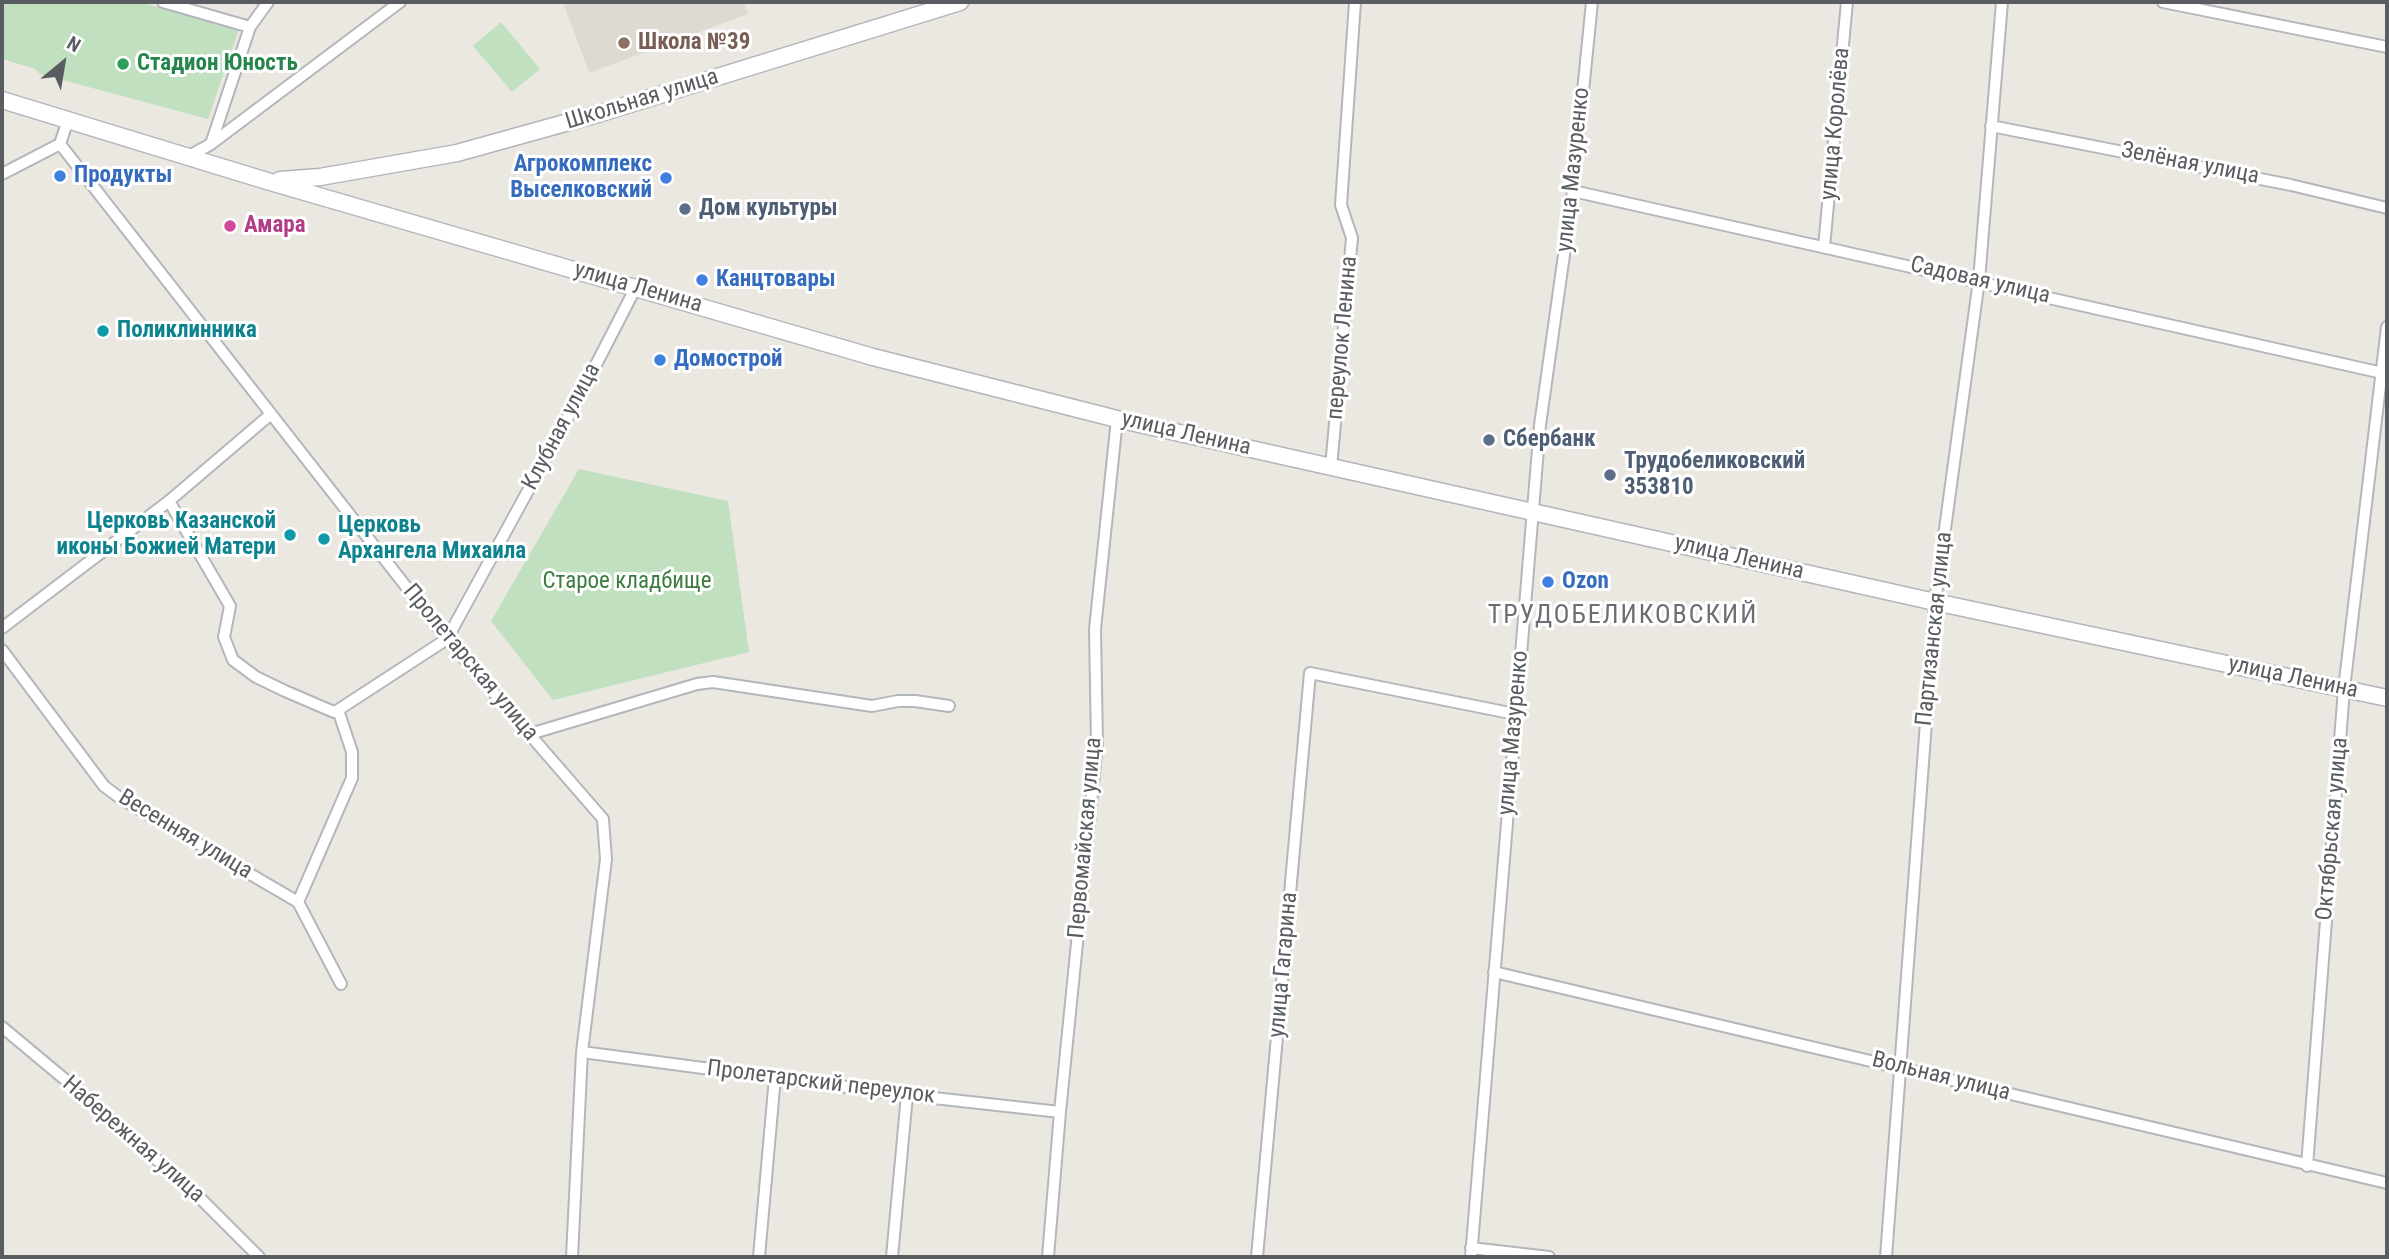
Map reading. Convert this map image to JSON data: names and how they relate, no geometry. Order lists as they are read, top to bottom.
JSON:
{
  "streets": {
    "street": [
      "Школьная улица",
      "улица Королёва",
      "Зелёная улица",
      "улица Мазуренко",
      "Садовая улица",
      "улица Ленина",
      "переулок Ленина",
      "Клубная улица",
      "Партизанская улица",
      "Пролетарская улица",
      "Октябрьская улица",
      "Весенняя улица",
      "Первомайская улица",
      "улица Гагарина",
      "Вольная улица",
      "Пролетарский переулок",
      "Набережная улица"
    ]
  },
  "crossings": [
    ["Школьная улица", "улица Ленина"],
    ["улица Королёва", "Садовая улица"],
    ["Зелёная улица", "Партизанская улица"],
    ["улица Мазуренко", "Садовая улица"],
    ["улица Мазуренко", "улица Ленина"],
    ["улица Мазуренко", "улица Гагарина"],
    ["улица Мазуренко", "Вольная улица"],
    ["Садовая улица", "Партизанская улица"],
    ["Садовая улица", "Октябрьская улица"],
    ["улица Ленина", "переулок Ленина"],
    ["улица Ленина", "Клубная улица"],
    ["улица Ленина", "Партизанская улица"],
    ["улица Ленина", "Октябрьская улица"],
    ["улица Ленина", "Первомайская улица"],
    ["Клубная улица", "Пролетарская улица"],
    ["Партизанская улица", "Вольная улица"],
    ["Пролетарская улица", "Пролетарский переулок"],
    ["Октябрьская улица", "Вольная улица"],
    ["Первомайская улица", "Пролетарский переулок"]
  ],
  "districts": ["ТРУДОБЕЛИКОВСКИЙ"],
  "parks": ["Старое кладбище"],
  "places": [
    "Школа №39",
    "Стадион Юность",
    "Продукты",
    "Агрокомплекс Выселковский",
    "Дом культуры",
    "Амара",
    "Канцтовары",
    "Поликлинника",
    "Домострой",
    "Сбербанк",
    "Трудобеликовский 353810",
    "Церковь Казанской иконы Божией Матери",
    "Церковь Архангела Михаила",
    "Ozon"
  ],
  "north": "top right"
}
